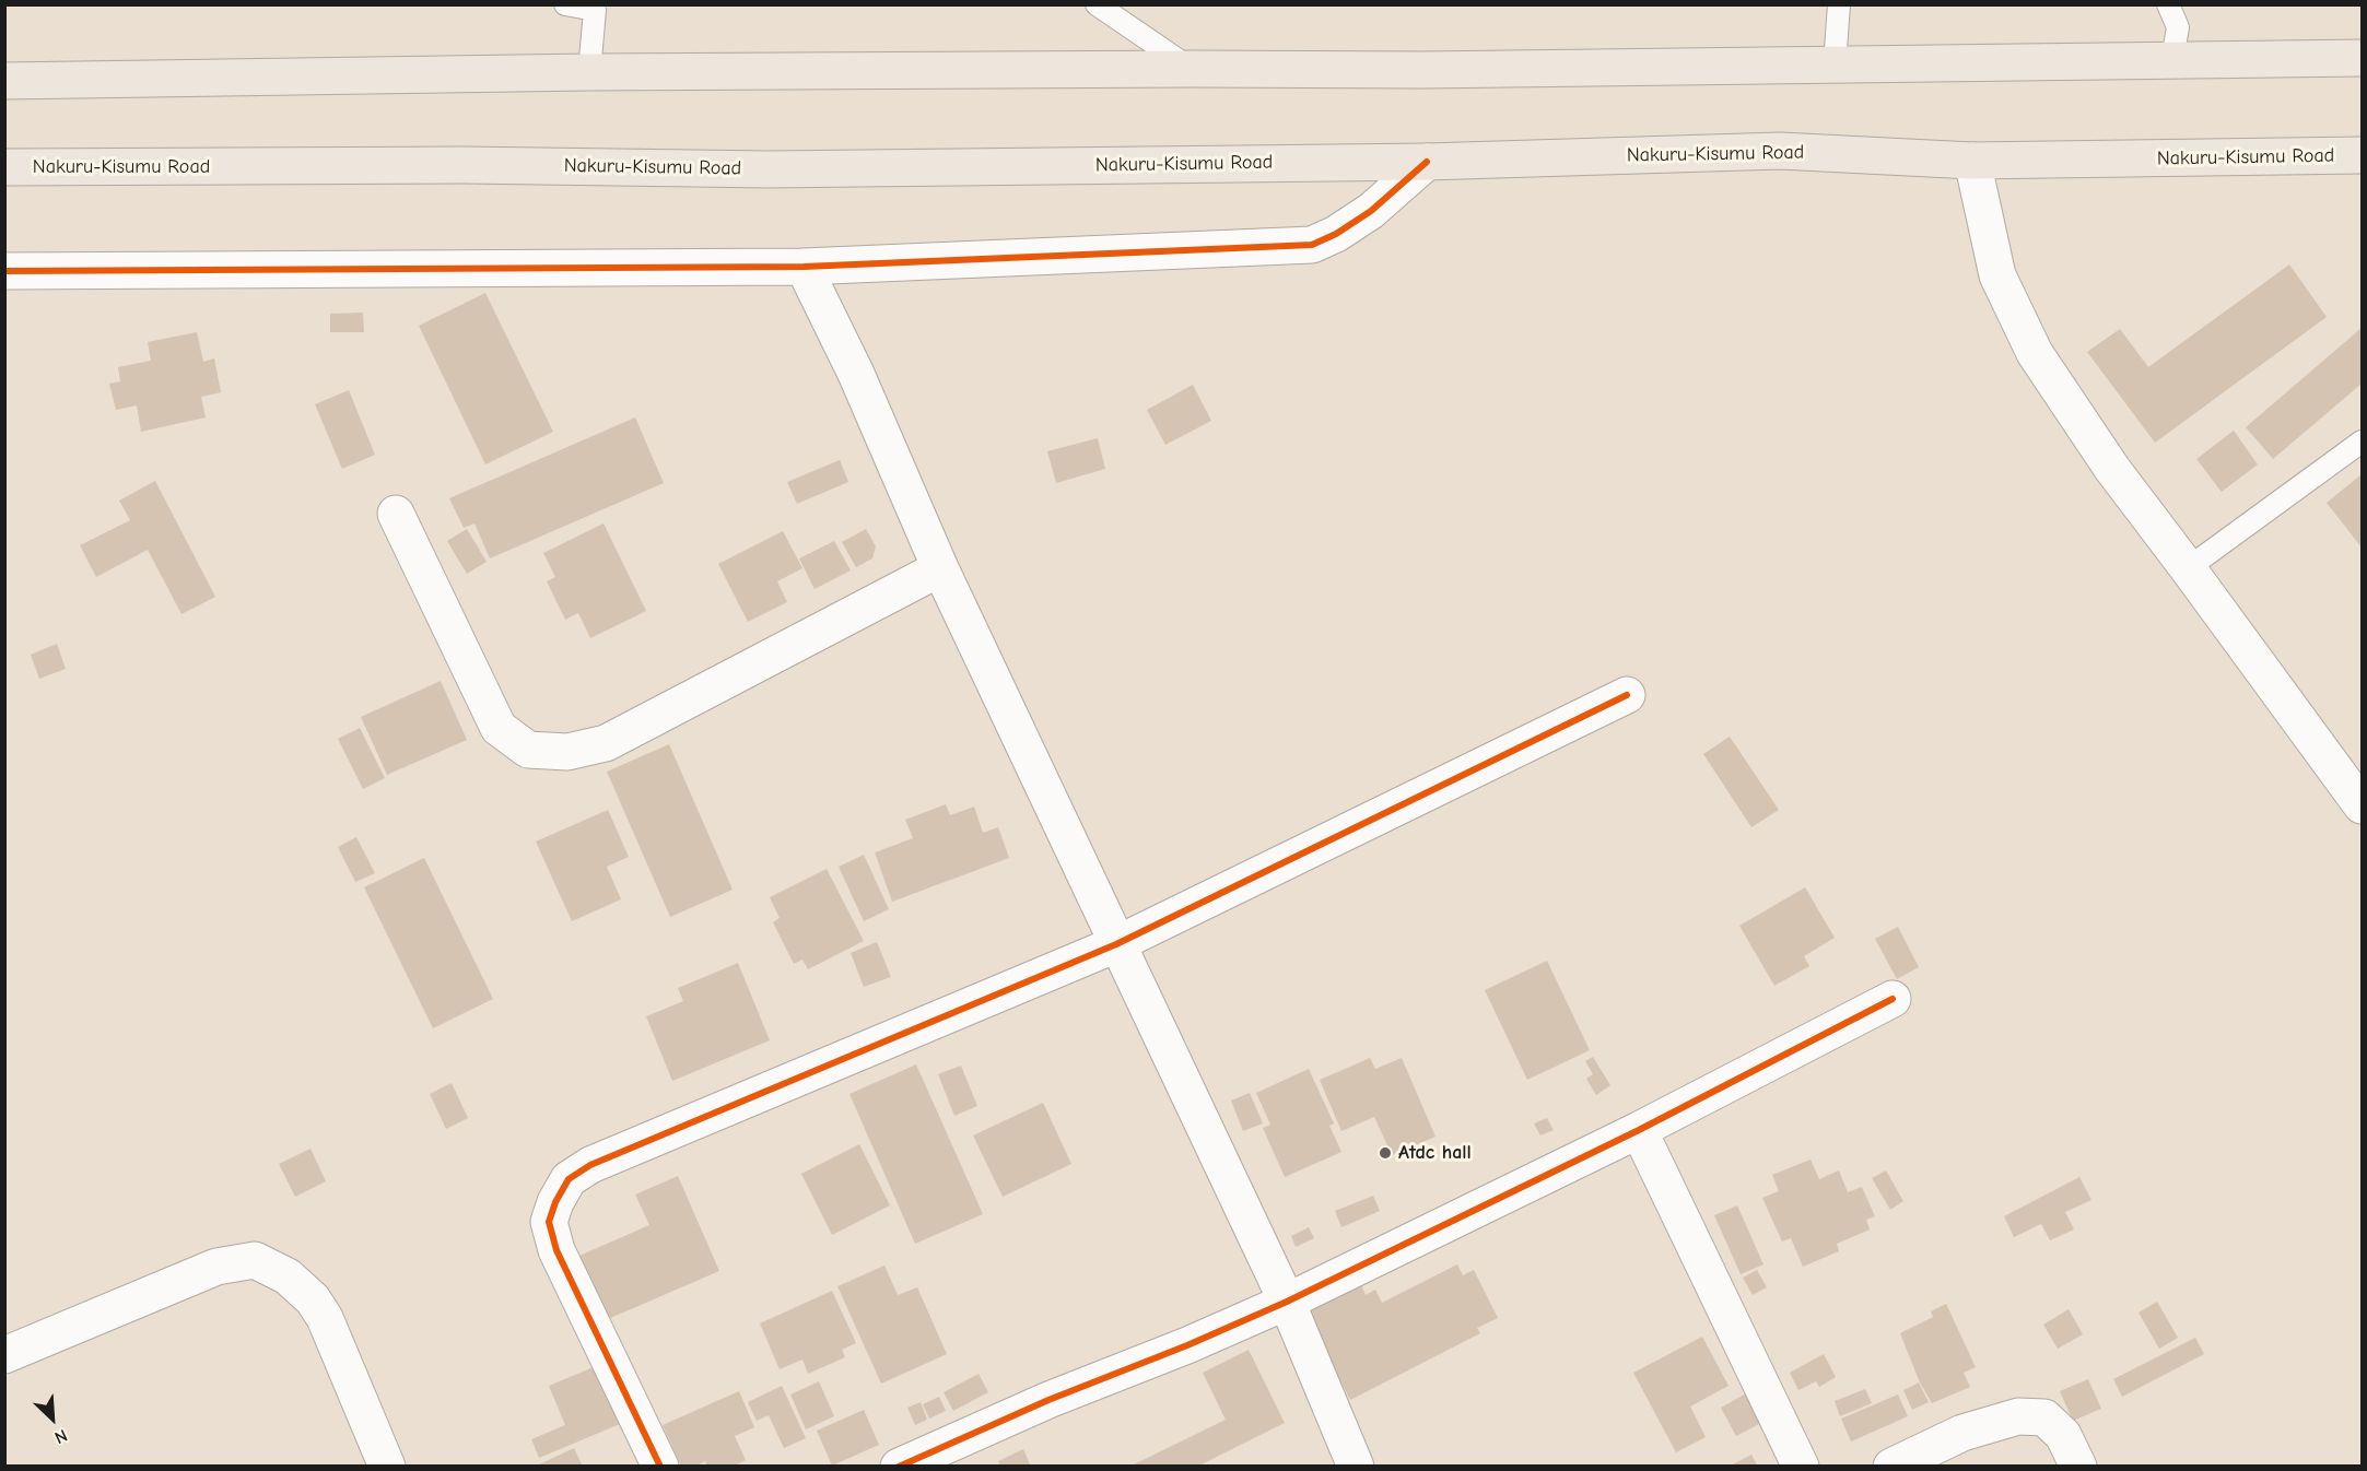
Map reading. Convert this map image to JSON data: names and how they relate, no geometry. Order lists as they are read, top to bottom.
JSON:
{
  "streets": {
    "highway": ["Nakuru-Kisumu Road"]
  },
  "places": ["Atdc hall"],
  "north": "bottom right"
}
